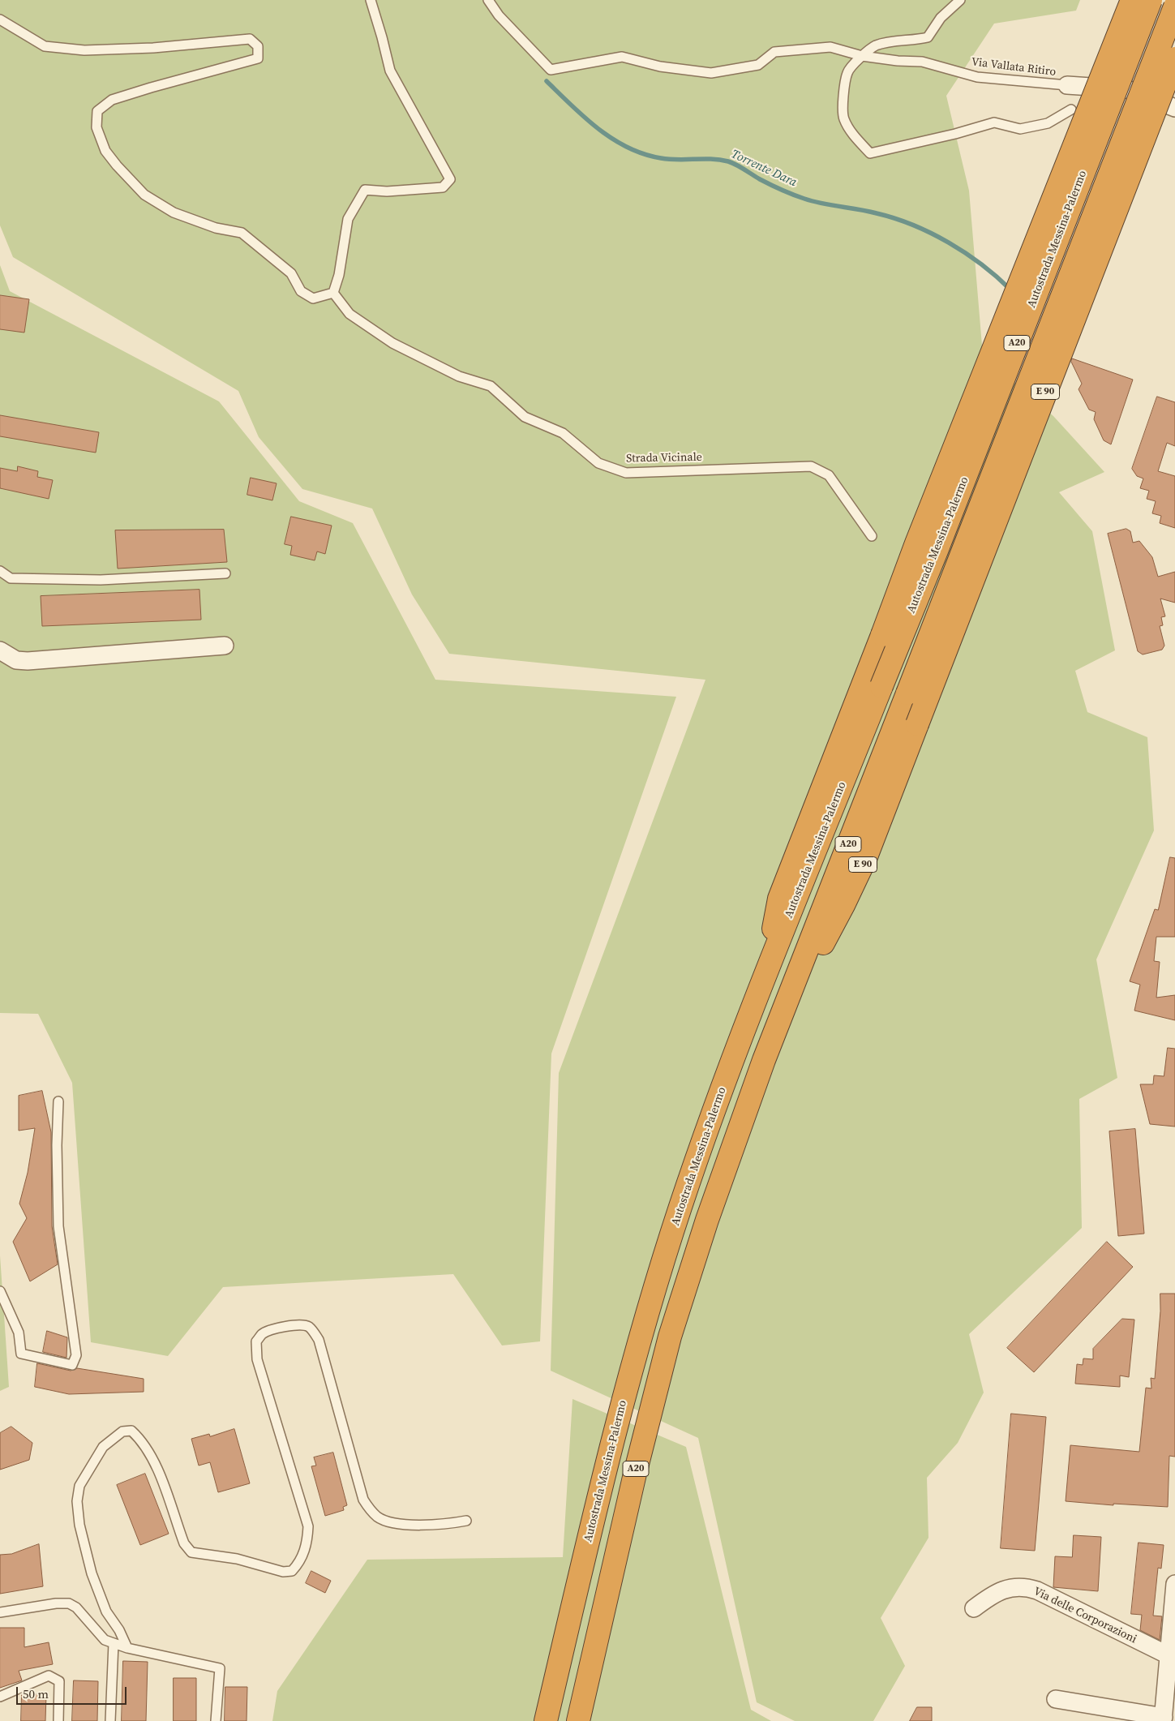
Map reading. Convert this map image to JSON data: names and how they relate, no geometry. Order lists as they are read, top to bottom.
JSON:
{
  "streets": {
    "highway": ["Autostrada Messina-Palermo", "A20", "E 90"],
    "street": ["Via delle Corporazioni"],
    "lane": ["Via Vallata Ritiro", "Strada Vicinale"]
  },
  "crossings": [
    ["A20", "E 90"]
  ],
  "water": ["Torrente Dara"],
  "scale_bar": "50 m"
}
